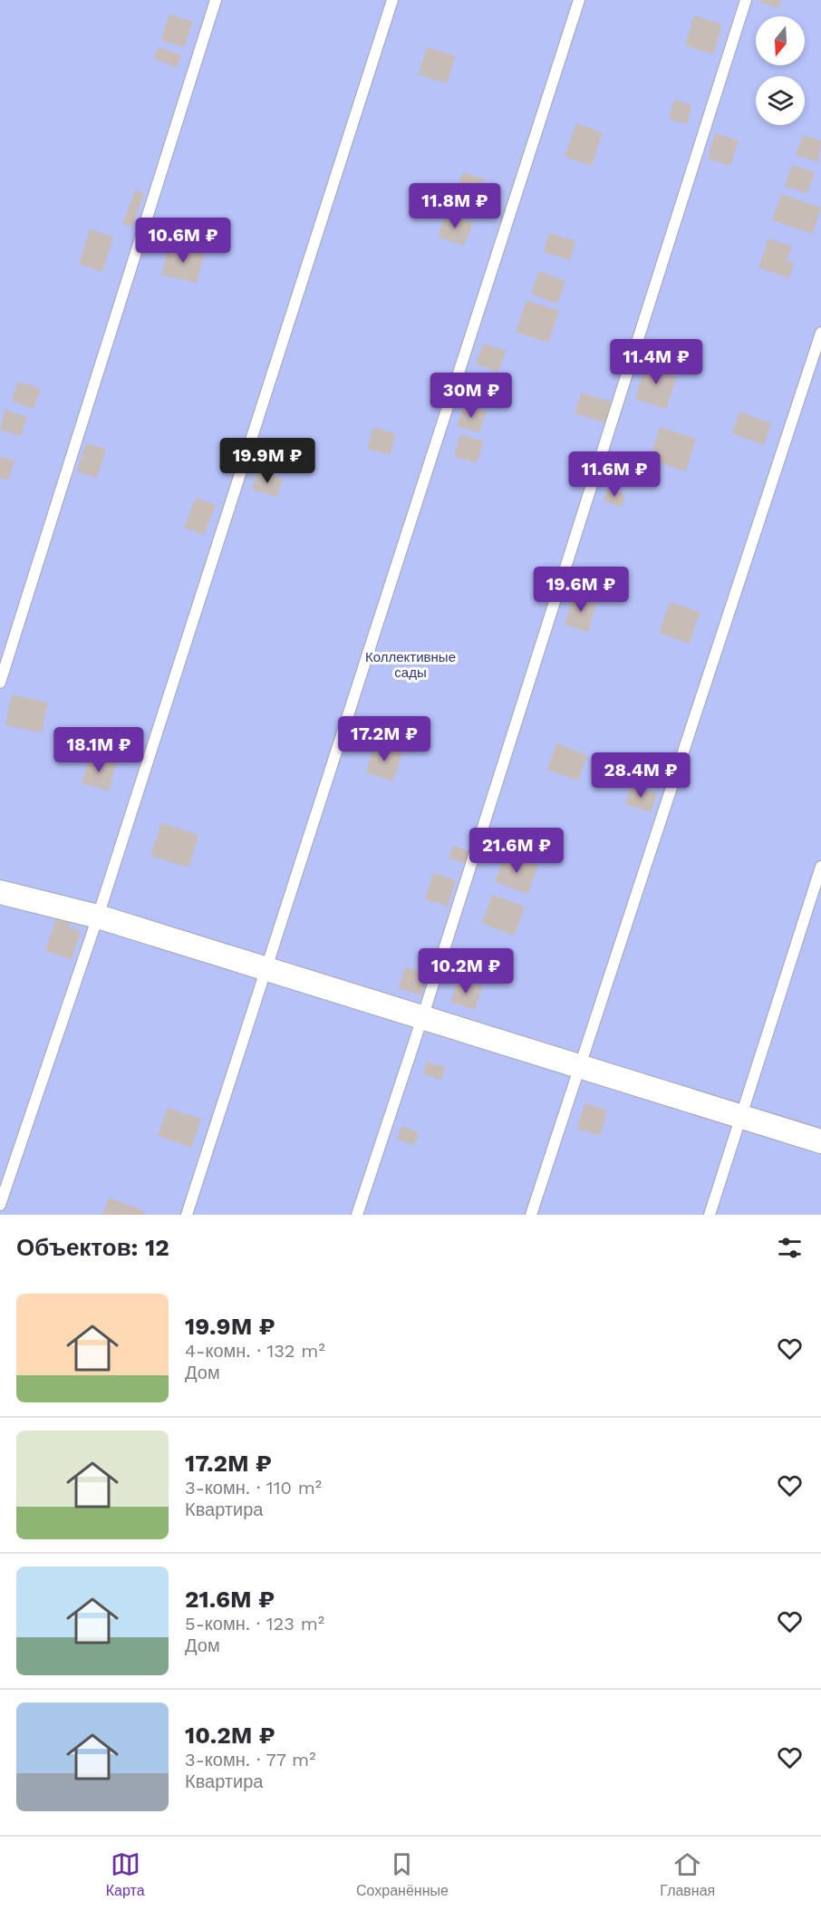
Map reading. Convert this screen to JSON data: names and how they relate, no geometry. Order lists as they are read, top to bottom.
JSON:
{
  "parks": ["Коллективные сады"],
  "north": "bottom",
  "page": {
    "price": [
      "11.8M ₽",
      "10.6M ₽",
      "11.4M ₽",
      "30M ₽",
      "19.9M ₽",
      "11.6M ₽",
      "19.6M ₽",
      "17.2M ₽",
      "18.1M ₽",
      "28.4M ₽",
      "21.6M ₽",
      "10.2M ₽"
    ],
    "heading": "Объектов: 12",
    "list": [
      {
        "name": "19.9M ₽",
        "note": "4-комн. · 132 m² · Дом"
      },
      {
        "name": "17.2M ₽",
        "note": "3-комн. · 110 m² · Квартира"
      },
      {
        "name": "21.6M ₽",
        "note": "5-комн. · 123 m² · Дом"
      },
      {
        "name": "10.2M ₽",
        "note": "3-комн. · 77 m² · Квартира"
      }
    ],
    "tabs": ["Карта", "Сохранённые", "Главная"]
  }
}
